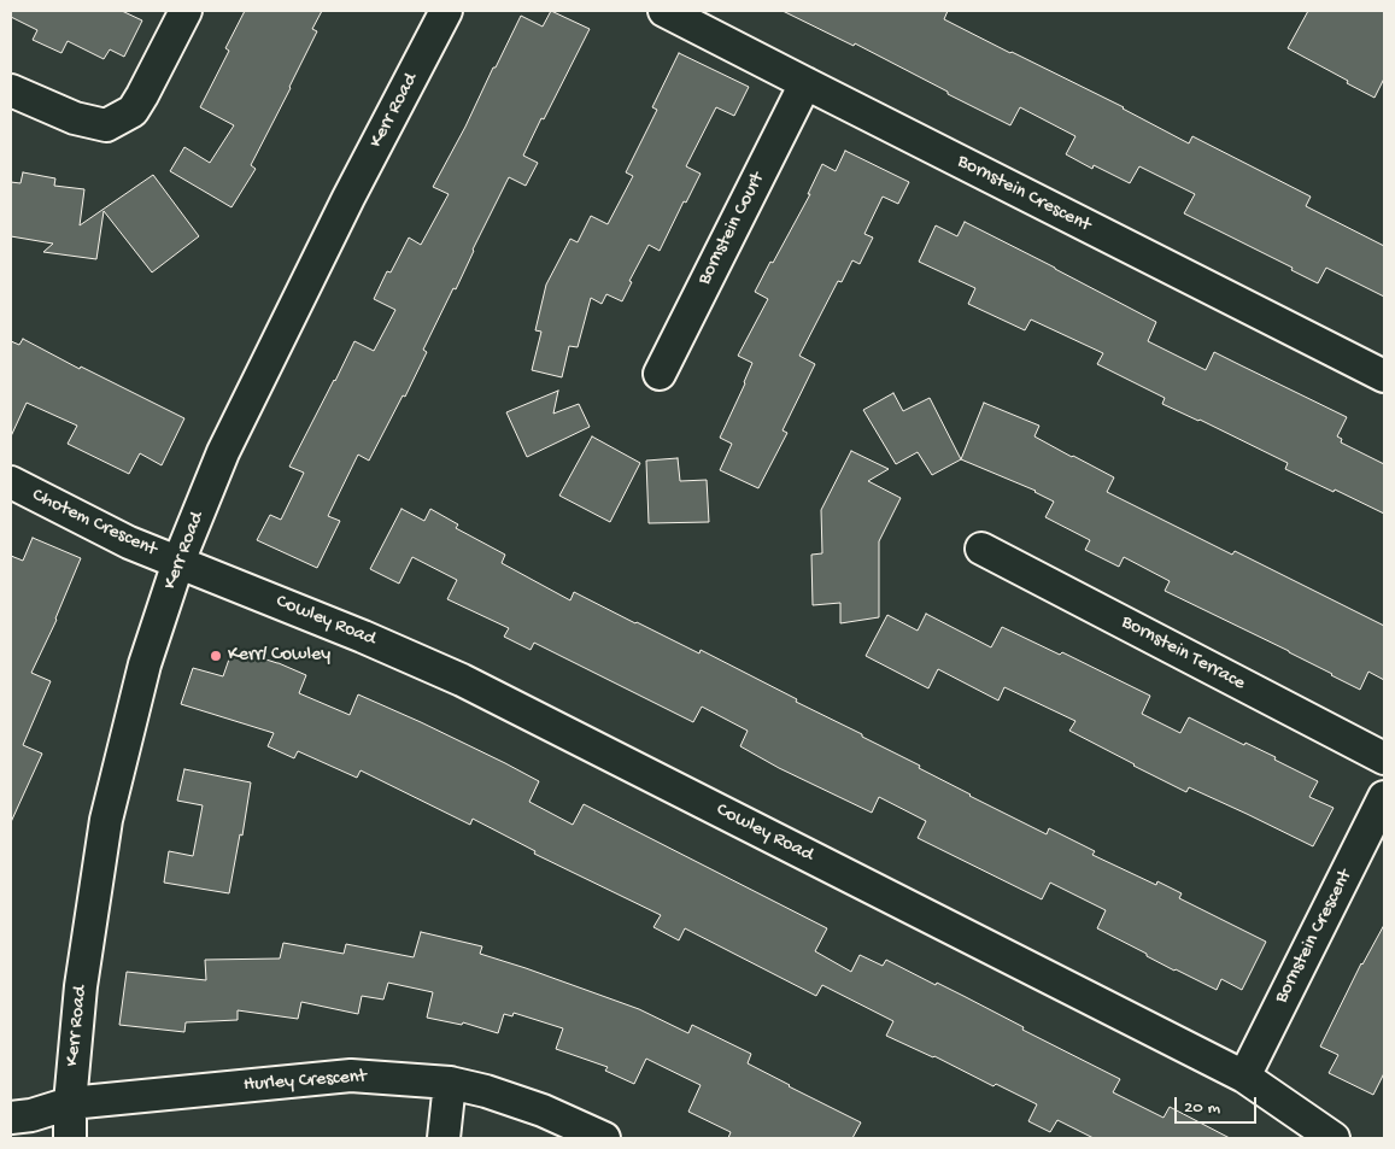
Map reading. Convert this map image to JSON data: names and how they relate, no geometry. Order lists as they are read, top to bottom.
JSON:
{
  "streets": {
    "street": [
      "Kerr Road",
      "Bornstein Crescent",
      "Bornstein Court",
      "Chotem Crescent",
      "Cowley Road",
      "Bornstein Terrace",
      "Hurley Crescent"
    ]
  },
  "crossings": [
    ["Kerr Road", "Chotem Crescent"],
    ["Kerr Road", "Cowley Road"],
    ["Kerr Road", "Hurley Crescent"],
    ["Bornstein Crescent", "Bornstein Court"],
    ["Bornstein Crescent", "Cowley Road"],
    ["Chotem Crescent", "Cowley Road"]
  ],
  "places": ["Kerr/ Cowley"],
  "scale_bar": "20 m"
}
